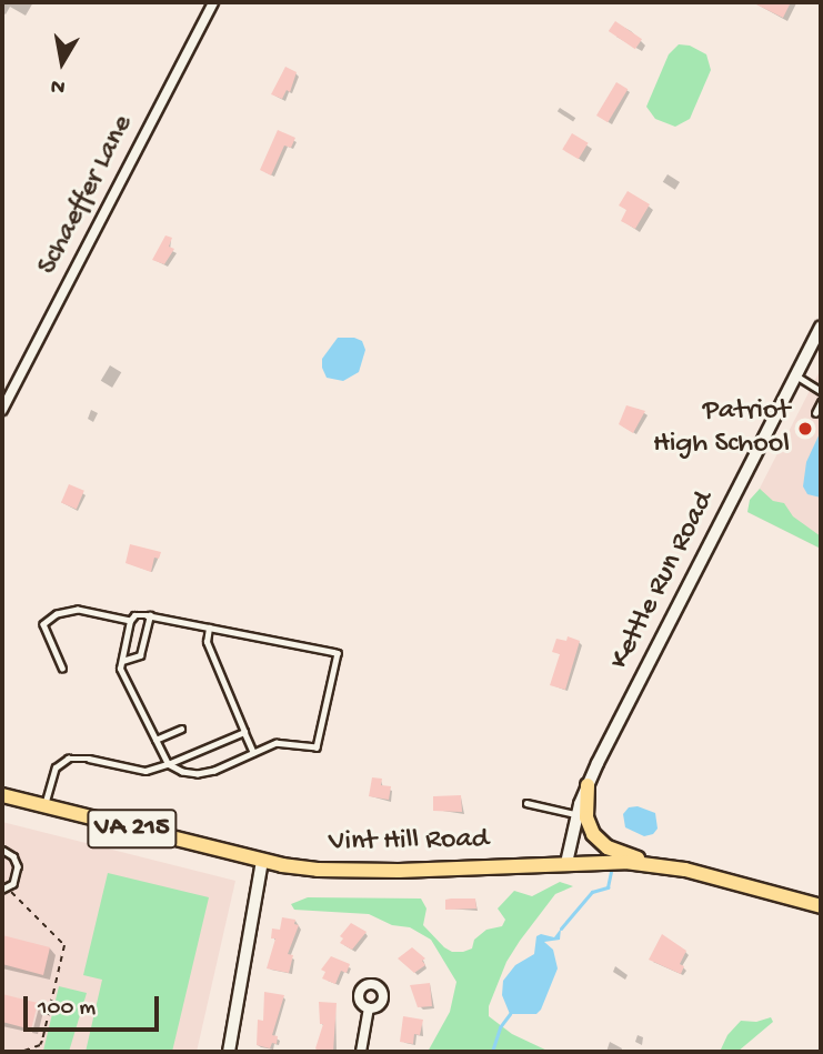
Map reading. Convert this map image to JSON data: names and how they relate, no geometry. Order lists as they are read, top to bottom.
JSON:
{
  "streets": {
    "main road": ["VA 215", "Vint Hill Road"],
    "street": ["Schaeffer Lane", "Kettle Run Road"]
  },
  "crossings": [
    ["Kettle Run Road", "Vint Hill Road"]
  ],
  "places": ["Patriot High School"],
  "scale_bar": "100 m",
  "north": "bottom"
}
